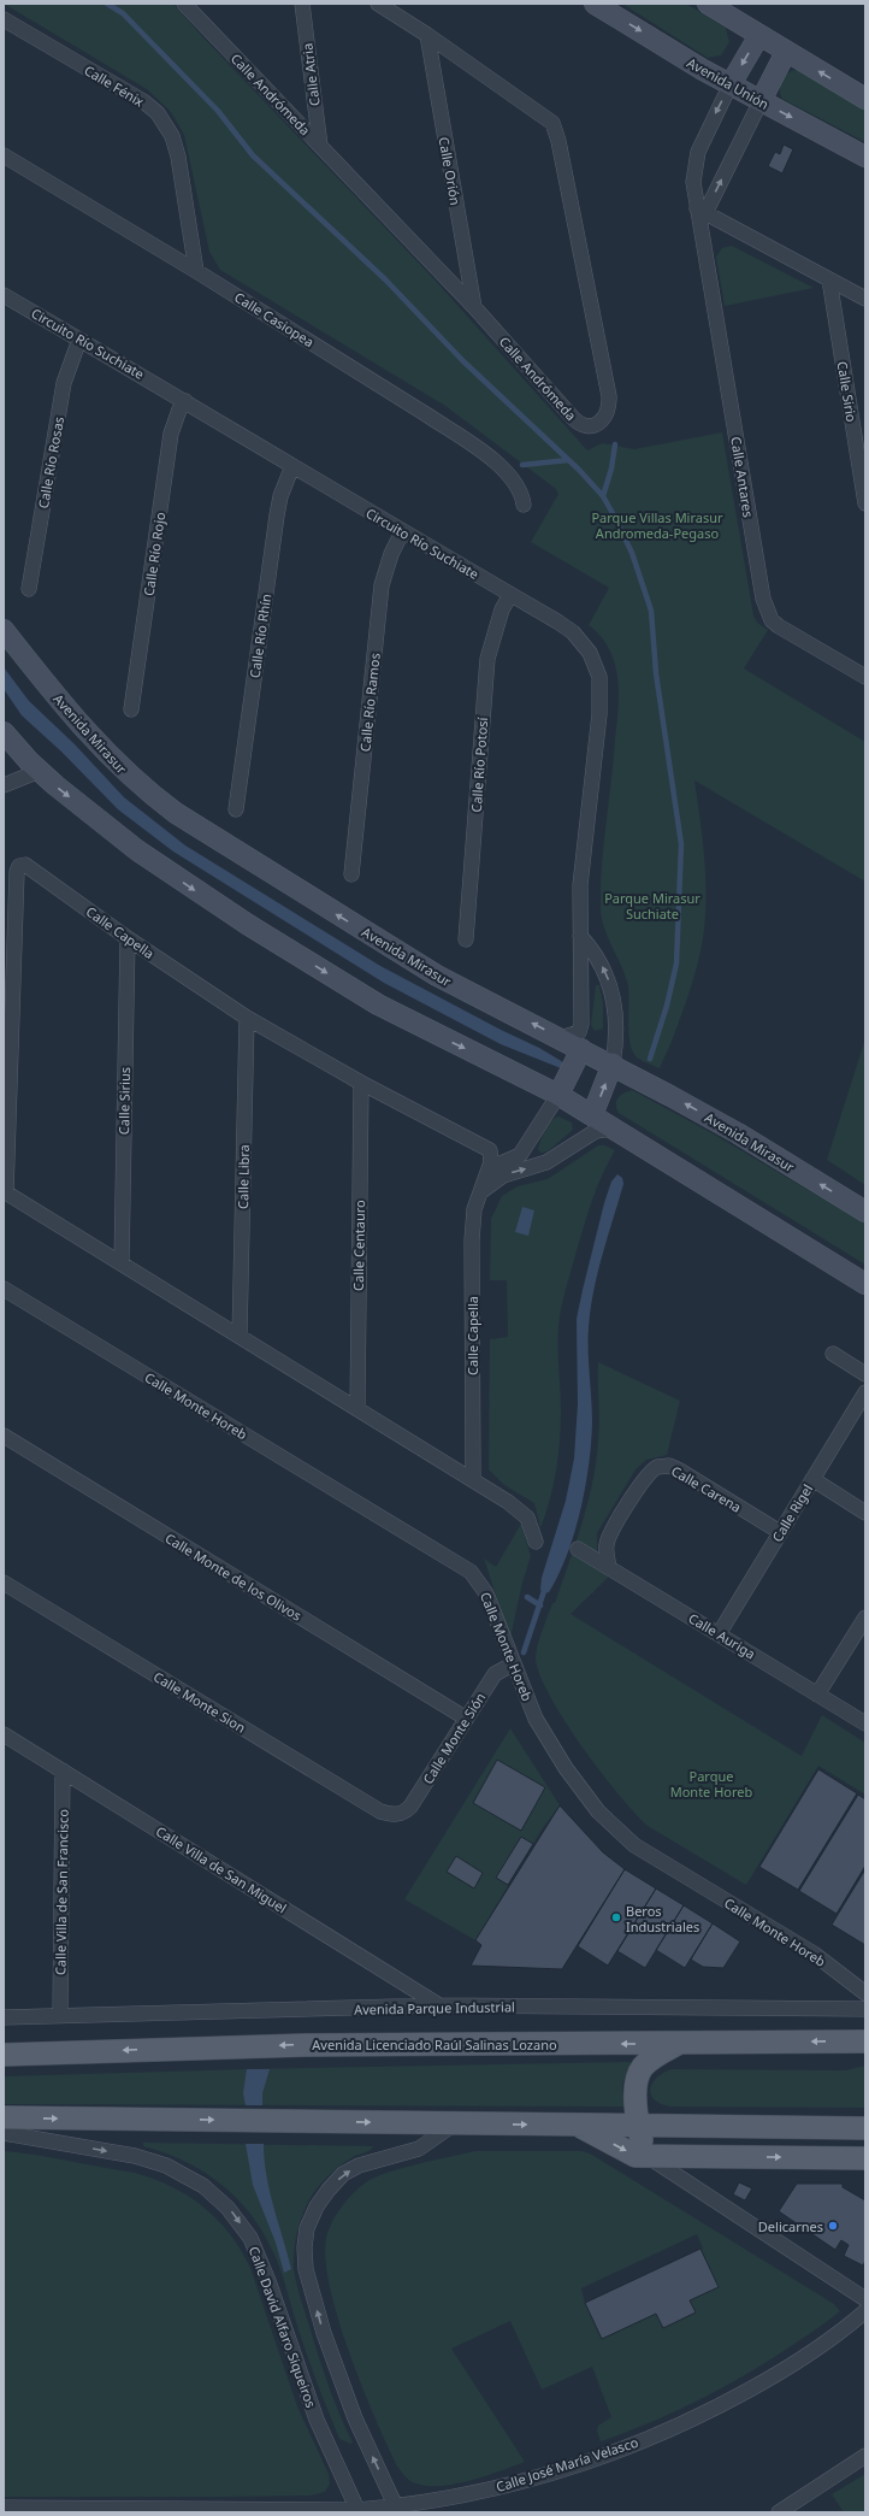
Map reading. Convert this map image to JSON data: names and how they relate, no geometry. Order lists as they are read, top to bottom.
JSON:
{
  "streets": {
    "main road": ["Avenida Licenciado Raúl Salinas Lozano"],
    "street": [
      "Calle Atria",
      "Avenida Unión",
      "Calle Fénix",
      "Calle Andrómeda",
      "Calle Orión",
      "Calle Casiopea",
      "Circuito Río Suchiate",
      "Calle Sirio",
      "Calle Río Rosas",
      "Calle Antares",
      "Calle Río Rojo",
      "Calle Río Rhín",
      "Calle Río Ramos",
      "Avenida Mirasur",
      "Calle Río Potosí",
      "Calle Capella",
      "Calle Sirius",
      "Calle Libra",
      "Calle Centauro",
      "Calle Monte Horeb",
      "Calle Carena",
      "Calle Rigel",
      "Calle Monte de los Olivos",
      "Calle Auriga",
      "Calle Monte Sion",
      "Calle Monte Sión",
      "Calle Villa de San Miguel",
      "Calle Villa de San Francisco",
      "Avenida Parque Industrial",
      "Calle David Alfaro Siqueiros",
      "Calle José María Velasco"
    ]
  },
  "crossings": [
    ["Calle Atria", "Calle Andrómeda"],
    ["Avenida Unión", "Calle Antares"],
    ["Calle Fénix", "Calle Casiopea"],
    ["Calle Andrómeda", "Calle Orión"],
    ["Circuito Río Suchiate", "Calle Río Rosas"],
    ["Circuito Río Suchiate", "Calle Río Rojo"],
    ["Circuito Río Suchiate", "Calle Río Rhín"],
    ["Circuito Río Suchiate", "Calle Río Ramos"],
    ["Circuito Río Suchiate", "Avenida Mirasur"],
    ["Circuito Río Suchiate", "Calle Río Potosí"],
    ["Calle Capella", "Calle Sirius"],
    ["Calle Capella", "Calle Libra"],
    ["Calle Capella", "Calle Centauro"],
    ["Calle Monte Horeb", "Calle Monte Sión"],
    ["Calle Carena", "Calle Rigel"],
    ["Calle Carena", "Calle Auriga"],
    ["Calle Rigel", "Calle Auriga"],
    ["Calle Monte de los Olivos", "Calle Monte Sión"],
    ["Calle Monte Sion", "Calle Monte Sión"],
    ["Calle Villa de San Miguel", "Calle Villa de San Francisco"],
    ["Calle Villa de San Miguel", "Avenida Parque Industrial"],
    ["Calle Villa de San Francisco", "Avenida Parque Industrial"],
    ["Calle David Alfaro Siqueiros", "Calle José María Velasco"]
  ],
  "one_way": ["Calle David Alfaro Siqueiros"],
  "parks": ["Parque Villas Mirasur Andromeda-Pegaso", "Parque Mirasur Suchiate", "Parque Monte Horeb"],
  "places": ["Beros Industriales", "Delicarnes"]
}
